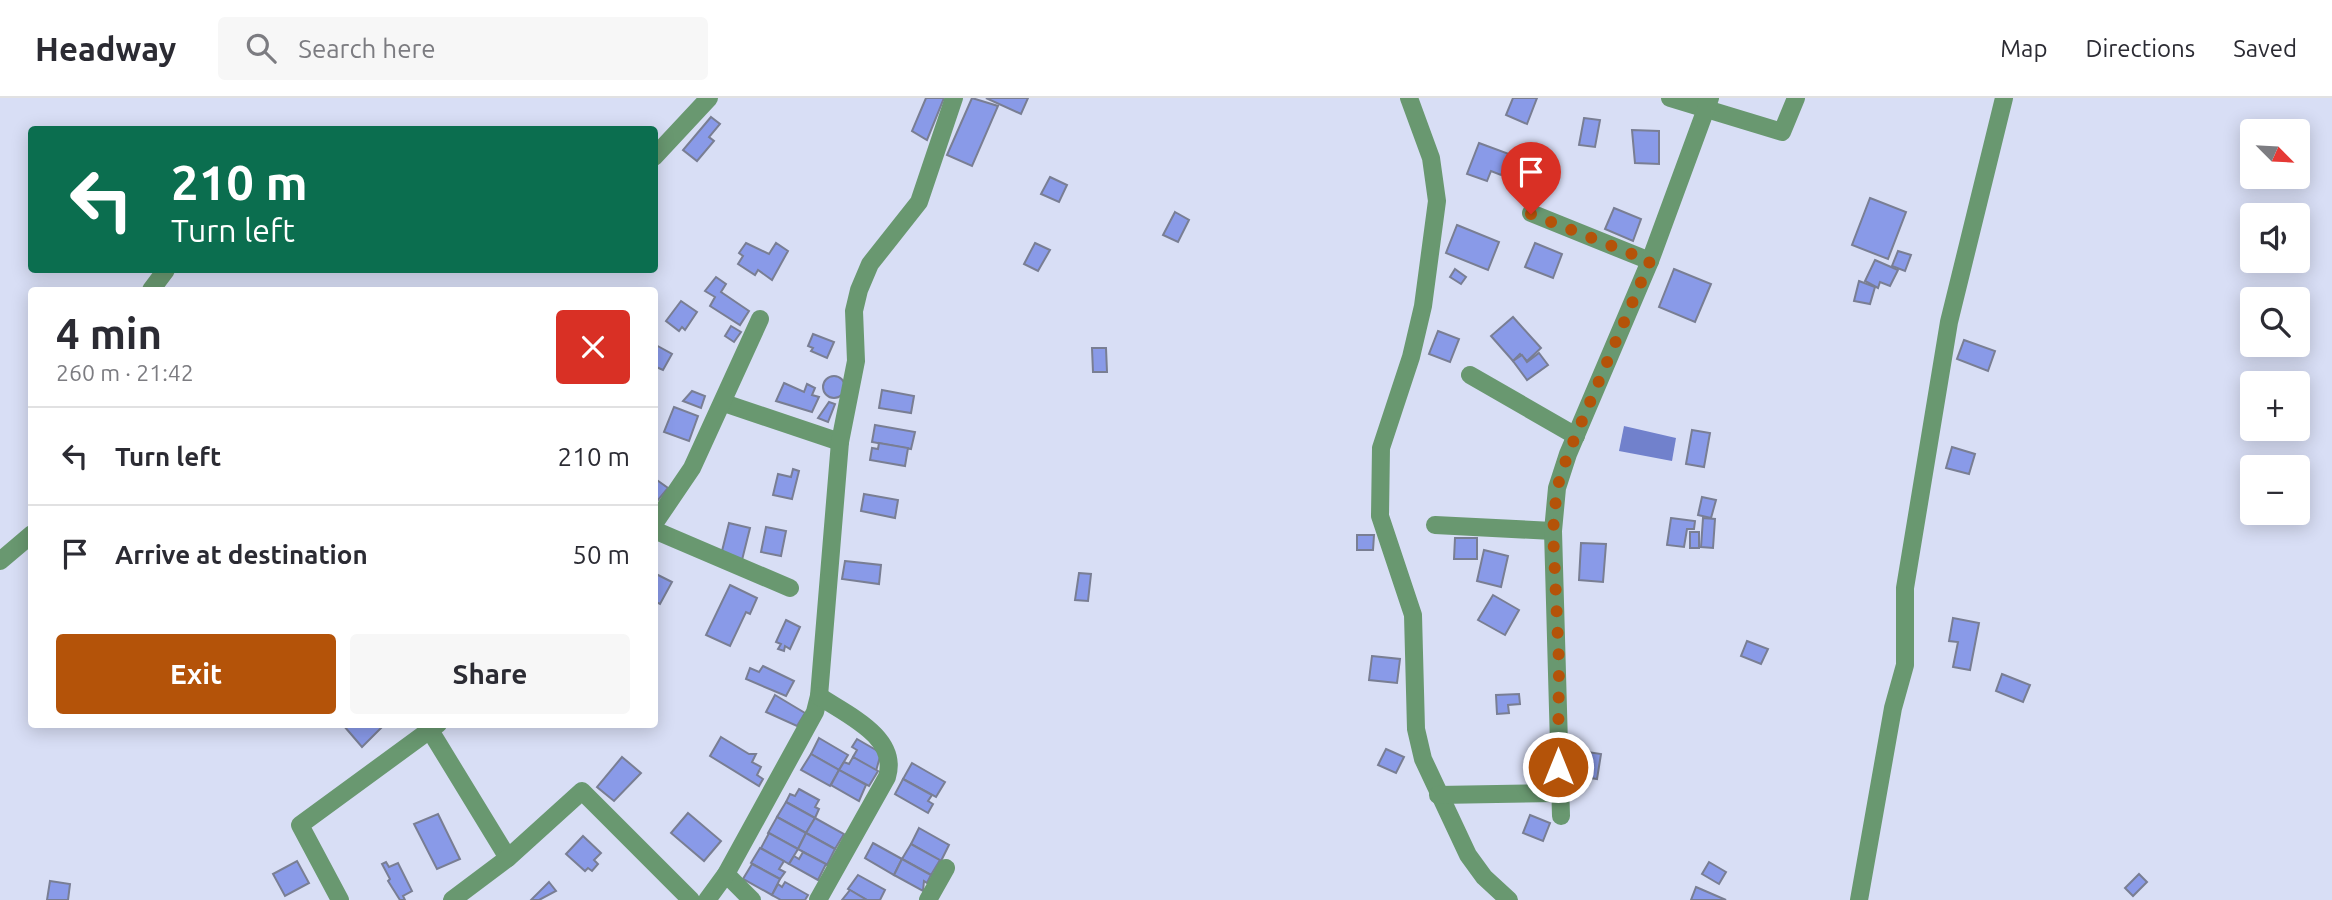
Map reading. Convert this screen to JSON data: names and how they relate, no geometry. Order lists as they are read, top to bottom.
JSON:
{
  "north": "bottom right",
  "page": {
    "header": "Headway",
    "search": "Search here",
    "nav": ["Map", "Directions", "Saved"],
    "map_buttons": ["+", "−"],
    "turn": ["210 m", "Turn left"],
    "heading": ["4 min", "260 m · 21:42"],
    "list": [
      {
        "name": "Turn left",
        "value": "210 m"
      },
      {
        "name": "Arrive at destination",
        "value": "50 m"
      }
    ],
    "buttons": ["Exit", "Share"]
  }
}
